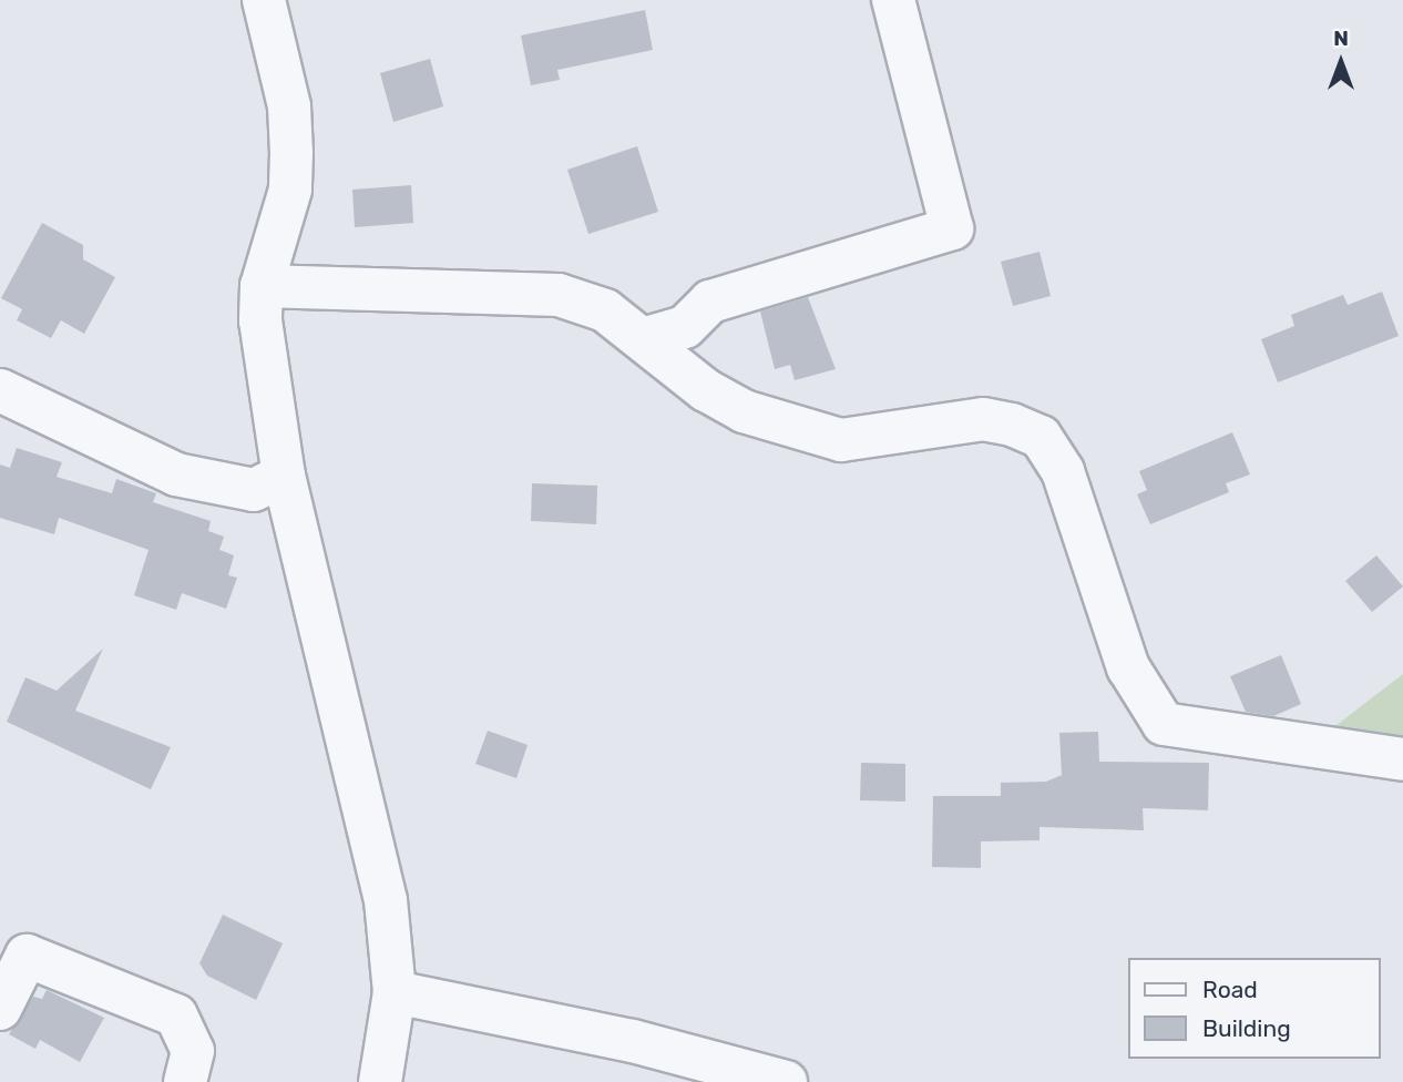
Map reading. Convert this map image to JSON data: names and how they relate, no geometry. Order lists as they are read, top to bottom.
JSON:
{
  "legend": ["Road", "Building"],
  "north": "top"
}
